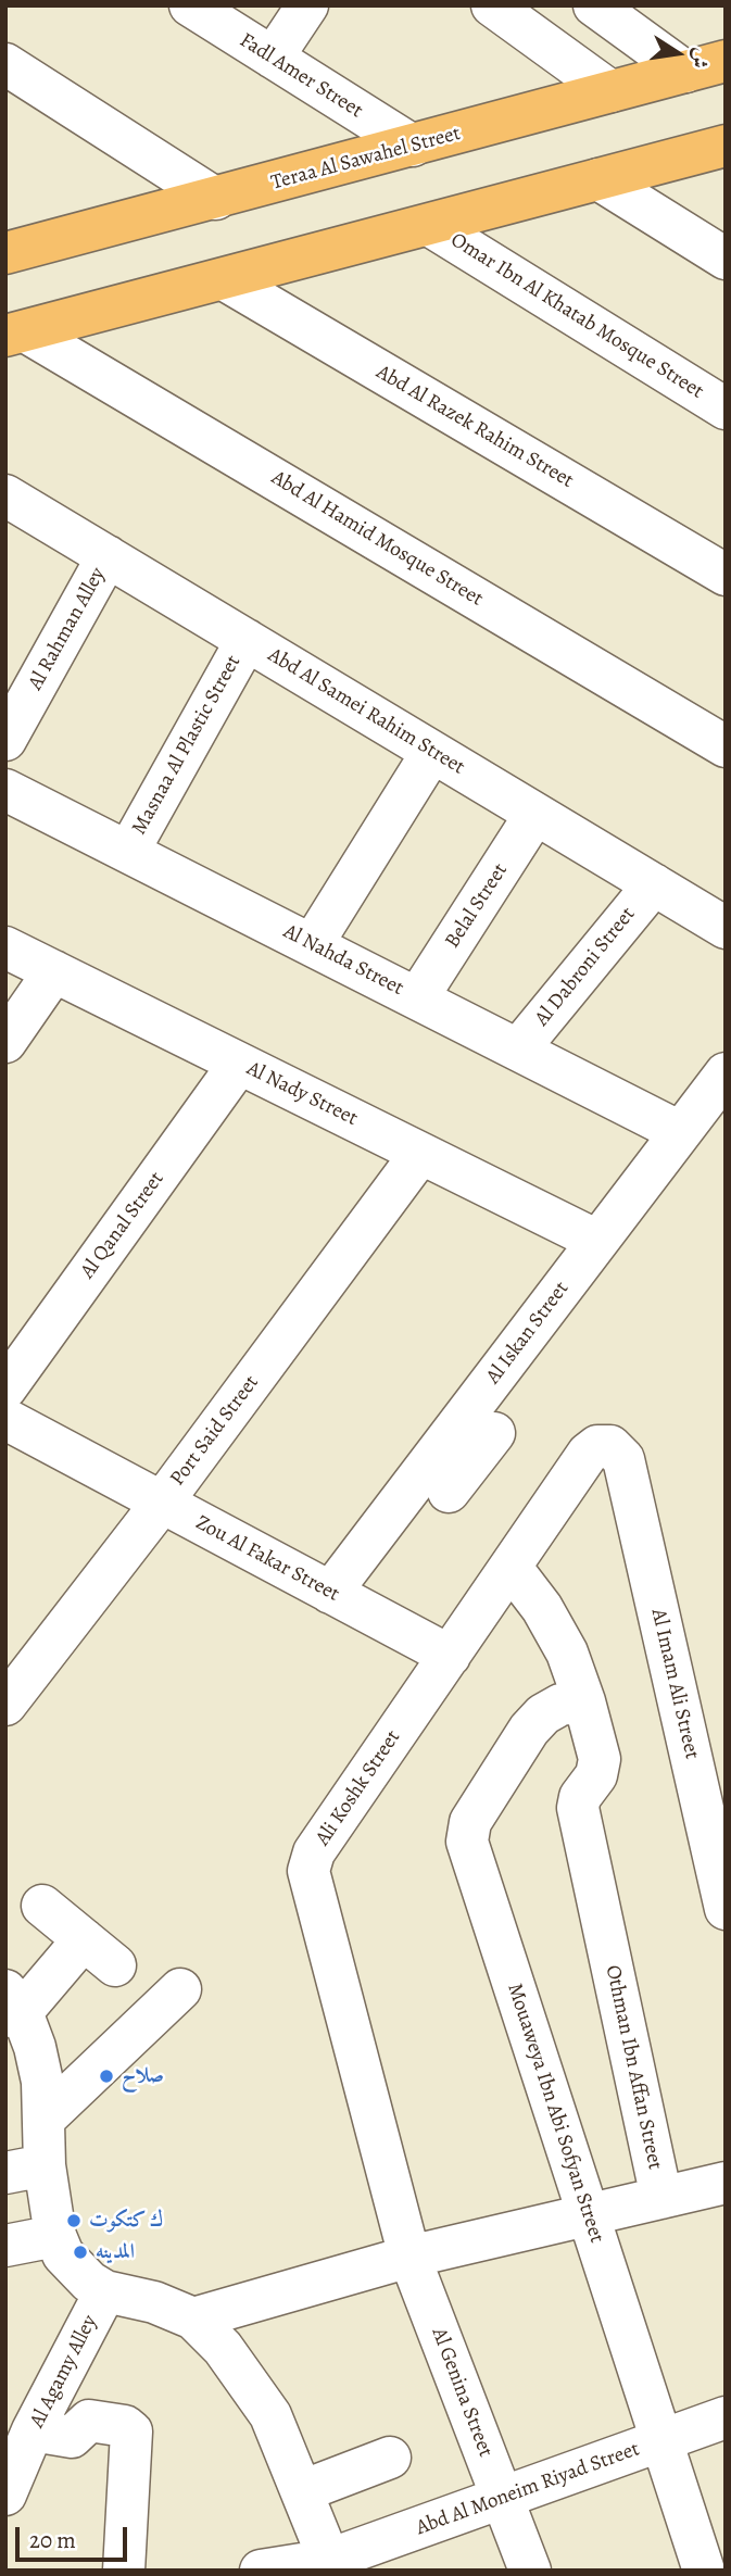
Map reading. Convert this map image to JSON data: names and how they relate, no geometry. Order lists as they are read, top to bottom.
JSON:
{
  "streets": {
    "main road": ["Teraa Al Sawahel Street"],
    "street": [
      "Fadl Amer Street",
      "Omar Ibn Al Khatab Mosque Street",
      "Abd Al Razek Rahim Street",
      "Abd Al Hamid Mosque Street",
      "Al Rahman Alley",
      "Abd Al Samei Rahim Street",
      "Masnaa Al Plastic Street",
      "Belal Street",
      "Al Nahda Street",
      "Al Dabroni Street",
      "Al Nady Street",
      "Al Qanal Street",
      "Al Iskan Street",
      "Port Said Street",
      "Zou Al Fakar Street",
      "Al Imam Ali Street",
      "Ali Koshk Street",
      "Othman Ibn Affan Street",
      "Mouaweya Ibn Abi Sofyan Street",
      "Al Agamy Alley",
      "Al Genina Street",
      "Abd Al Moneim Riyad Street"
    ]
  },
  "crossings": [
    ["Fadl Amer Street", "Teraa Al Sawahel Street"],
    ["Al Rahman Alley", "Abd Al Samei Rahim Street"],
    ["Abd Al Samei Rahim Street", "Masnaa Al Plastic Street"],
    ["Abd Al Samei Rahim Street", "Belal Street"],
    ["Abd Al Samei Rahim Street", "Al Dabroni Street"],
    ["Masnaa Al Plastic Street", "Al Nahda Street"],
    ["Belal Street", "Al Nahda Street"],
    ["Al Nahda Street", "Al Dabroni Street"],
    ["Al Nahda Street", "Al Iskan Street"],
    ["Al Nady Street", "Al Qanal Street"],
    ["Al Nady Street", "Al Iskan Street"],
    ["Al Nady Street", "Port Said Street"],
    ["Al Iskan Street", "Zou Al Fakar Street"],
    ["Port Said Street", "Zou Al Fakar Street"],
    ["Zou Al Fakar Street", "Ali Koshk Street"],
    ["Al Imam Ali Street", "Ali Koshk Street"],
    ["Ali Koshk Street", "Othman Ibn Affan Street"],
    ["Ali Koshk Street", "Al Genina Street"],
    ["Othman Ibn Affan Street", "Mouaweya Ibn Abi Sofyan Street"],
    ["Mouaweya Ibn Abi Sofyan Street", "Abd Al Moneim Riyad Street"],
    ["Al Genina Street", "Abd Al Moneim Riyad Street"]
  ],
  "places": ["صلاح", "ك كتكوت", "المدينه"],
  "scale_bar": "20 m",
  "north": "right"
}
